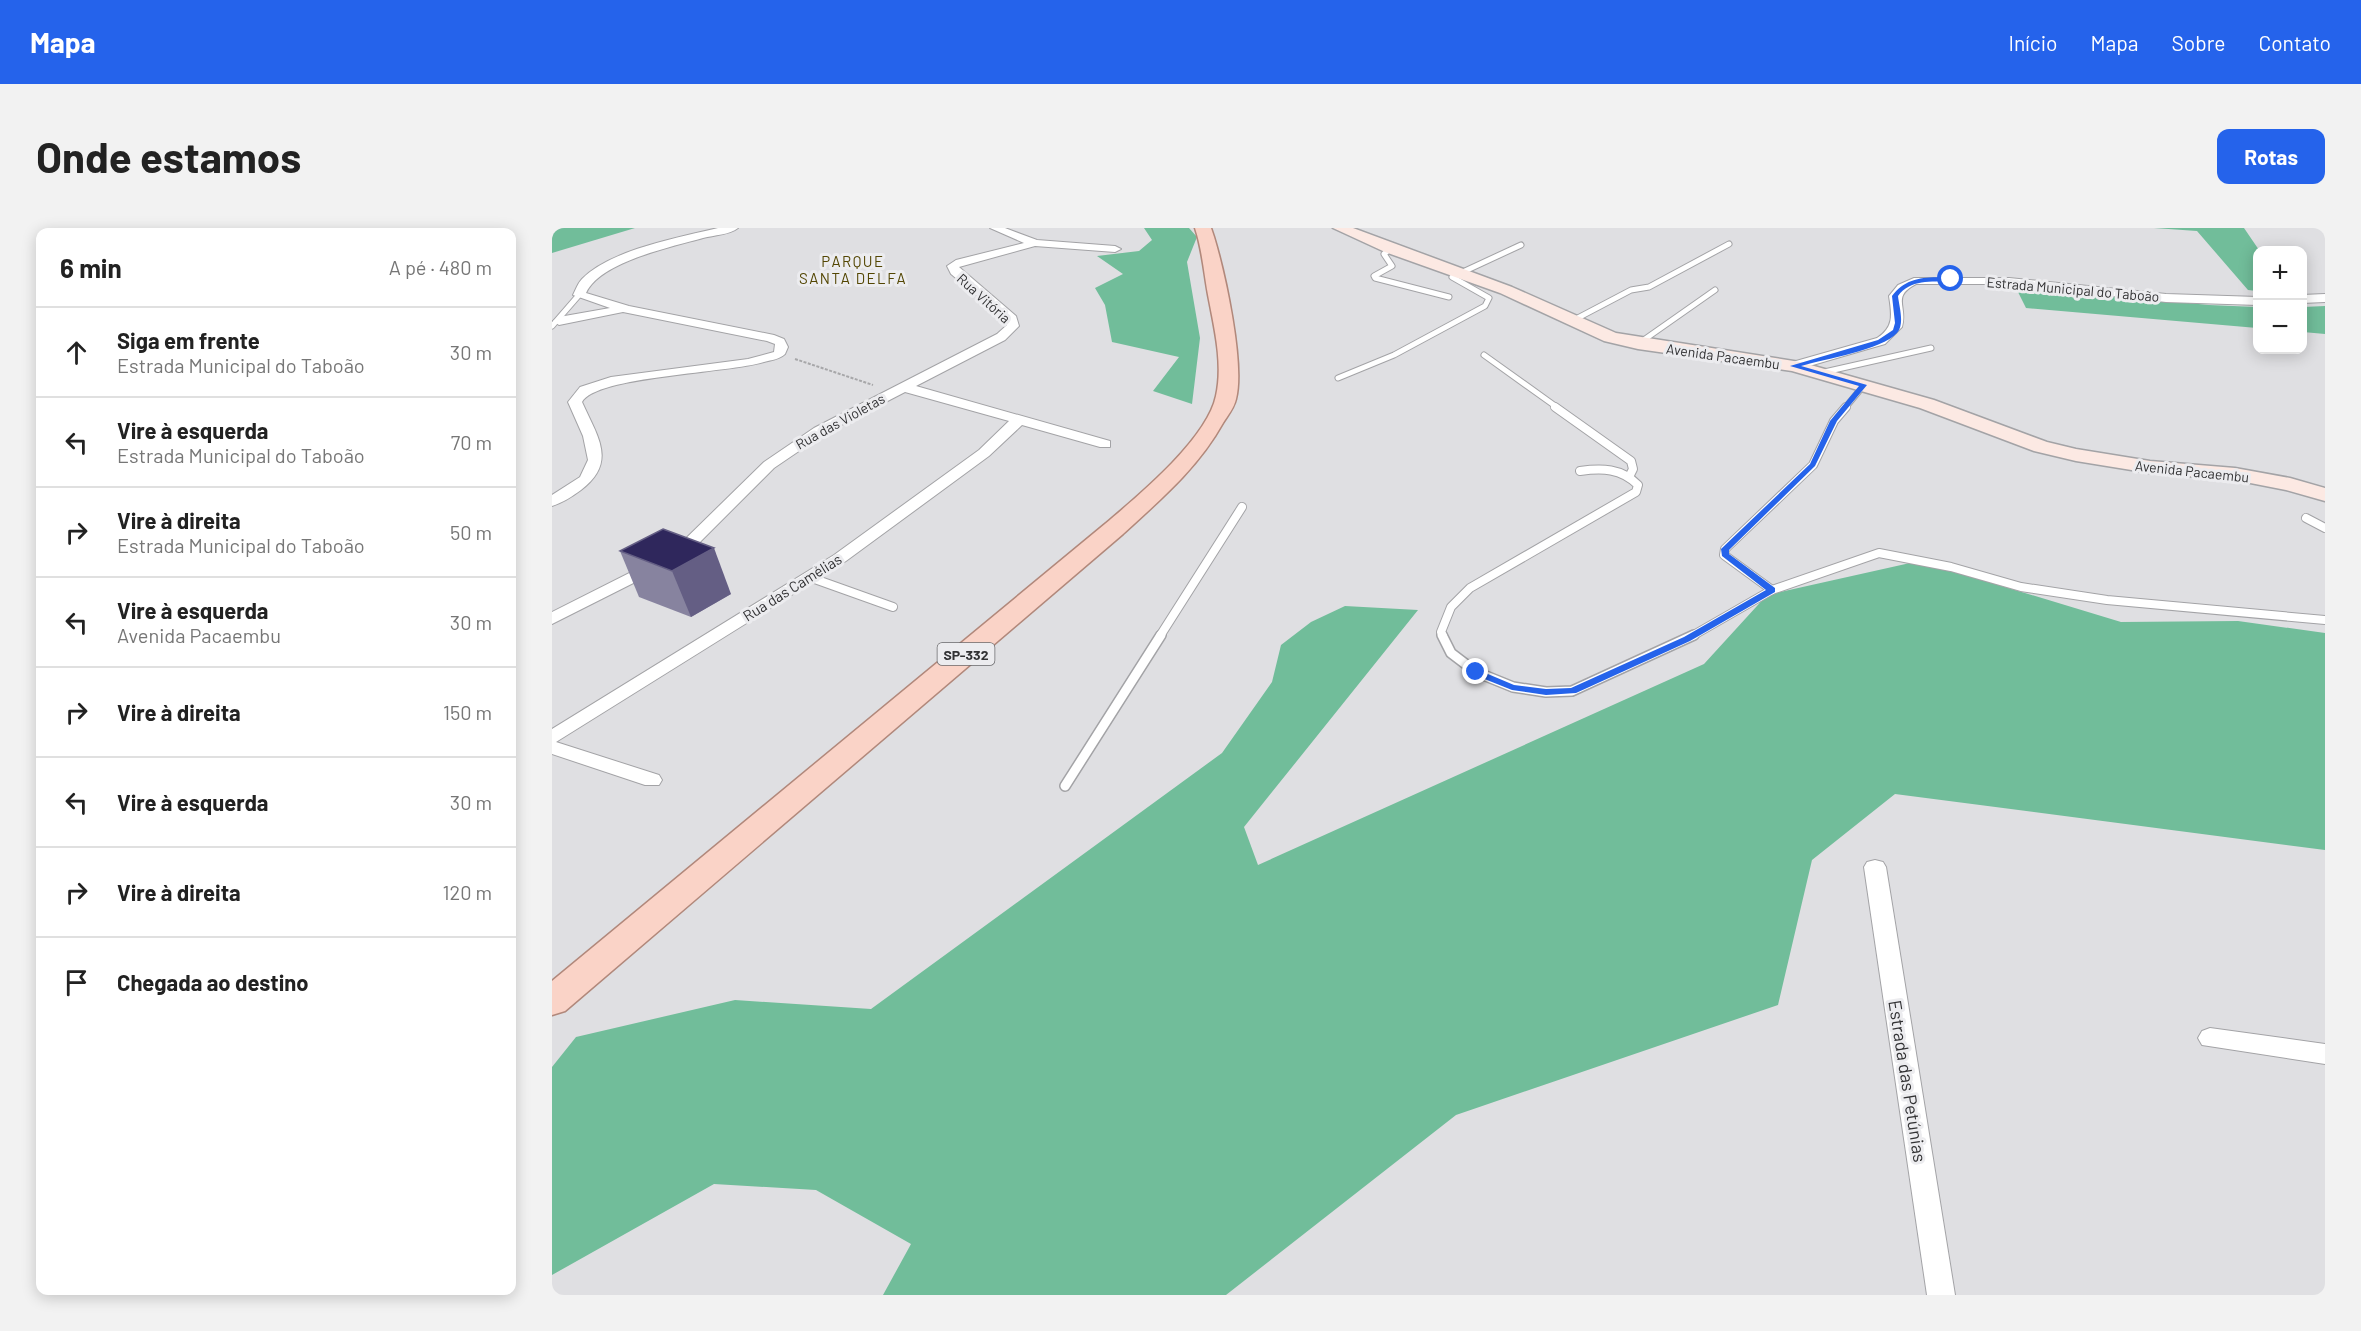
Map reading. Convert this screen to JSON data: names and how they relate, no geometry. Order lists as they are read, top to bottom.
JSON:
{
  "streets": {
    "main road": ["SP-332"],
    "street": [
      "Estrada Municipal do Taboão",
      "Rua Vitória",
      "Avenida Pacaembu",
      "Rua das Violetas",
      "Rua das Camélias",
      "Estrada das Petúnias"
    ]
  },
  "crossings": [
    ["Estrada Municipal do Taboão", "Avenida Pacaembu"],
    ["Rua Vitória", "Rua das Violetas"],
    ["Rua das Violetas", "Rua das Camélias"]
  ],
  "districts": ["PARQUE SANTA DELFA"],
  "page": {
    "header": "Mapa",
    "nav": [
      "Início",
      "Mapa",
      "Sobre",
      "Contato"
    ],
    "buttons": "Rotas",
    "title": "Onde estamos",
    "heading": ["6 min", "A pé · 480 m"],
    "map_buttons": ["+", "−"],
    "list": [
      ["Siga em frente", "Estrada Municipal do Taboão", "30 m"],
      ["Vire à esquerda", "Estrada Municipal do Taboão", "70 m"],
      ["Vire à direita", "Estrada Municipal do Taboão", "50 m"],
      ["Vire à esquerda", "Avenida Pacaembu", "30 m"],
      ["Vire à direita", "150 m"],
      ["Vire à esquerda", "30 m"],
      ["Vire à direita", "120 m"],
      "Chegada ao destino"
    ]
  }
}
